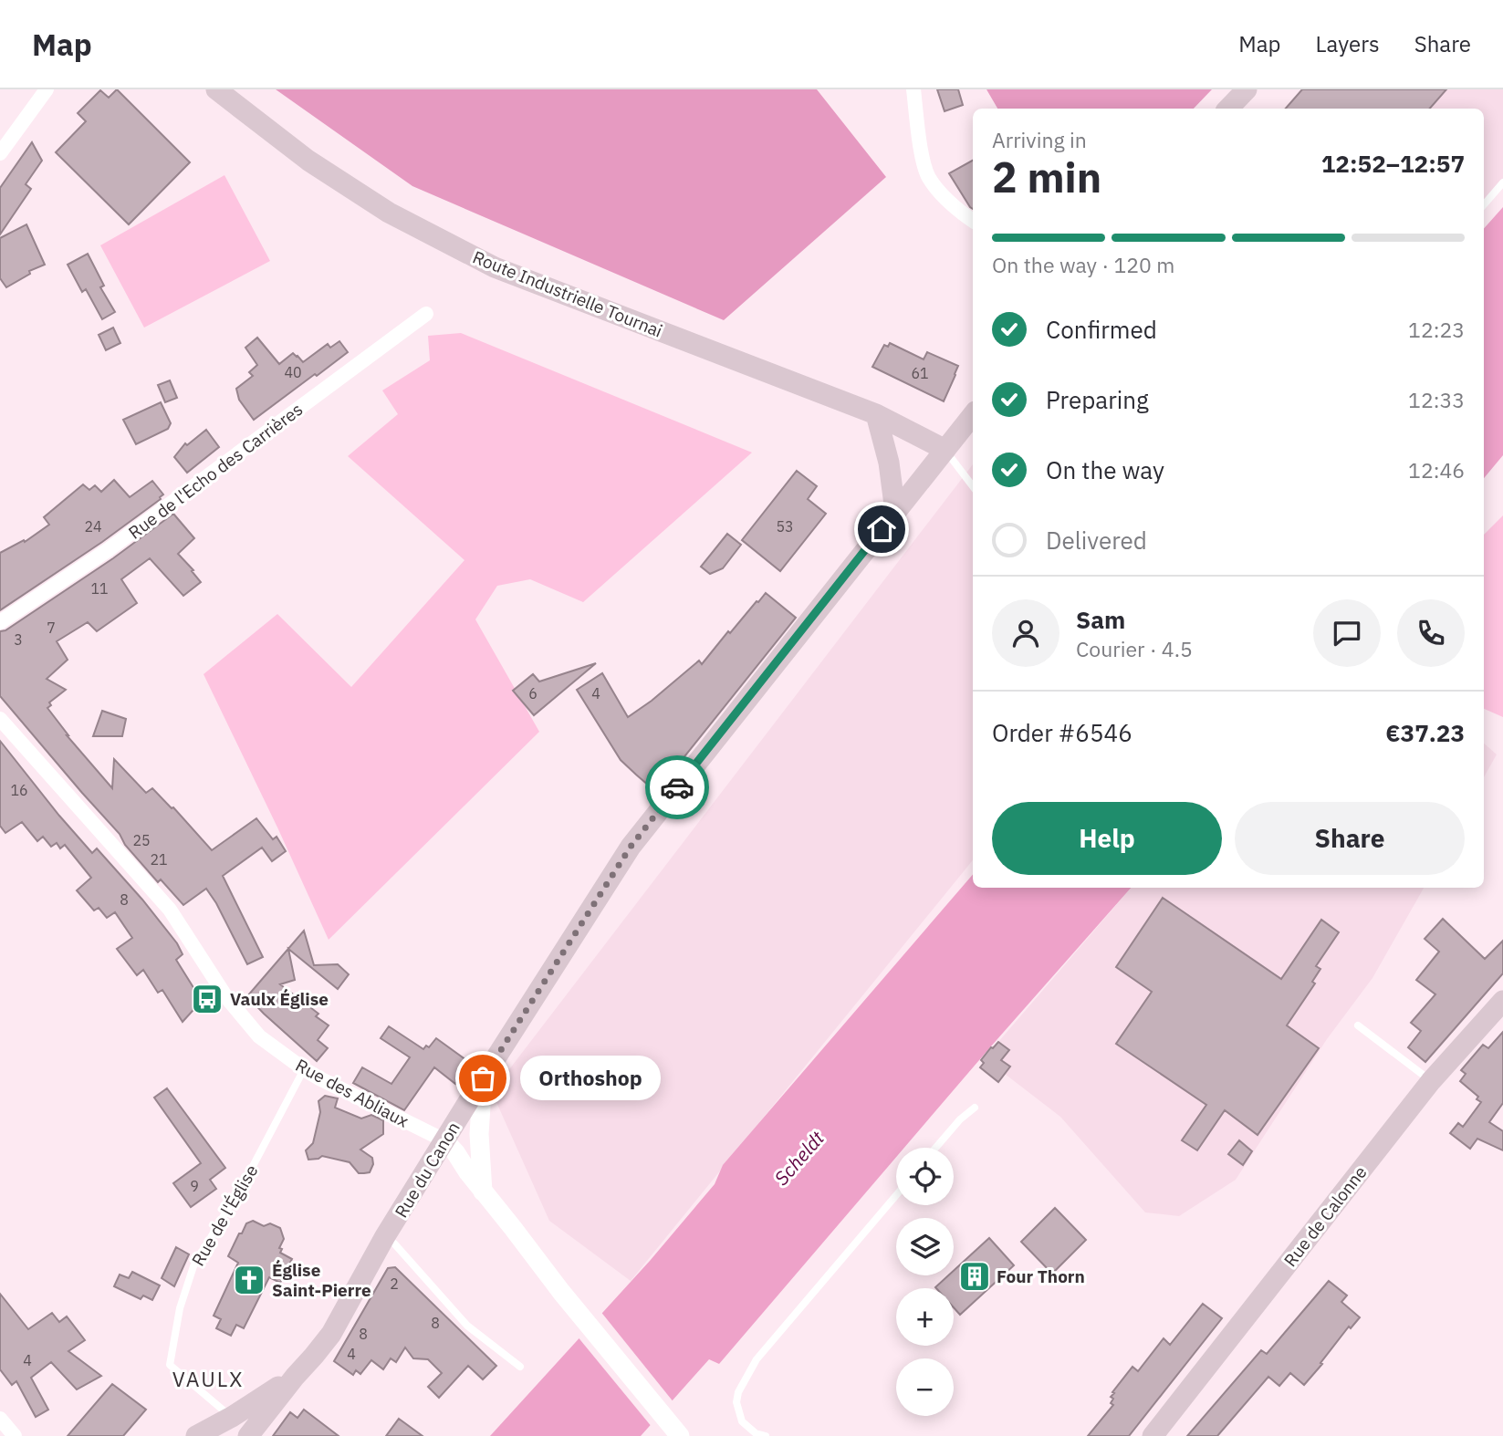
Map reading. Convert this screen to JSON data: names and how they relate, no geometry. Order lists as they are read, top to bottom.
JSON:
{
  "streets": {
    "main road": ["Route Industrielle Tournai", "Rue du Canon", "Rue de Calonne"],
    "street": ["Rue de l'Echo des Carrières", "Rue des Abliaux"],
    "lane": ["Rue de l'Église"]
  },
  "crossings": [
    ["Route Industrielle Tournai", "Rue du Canon"],
    ["Rue des Abliaux", "Rue du Canon"],
    ["Rue des Abliaux", "Rue de l'Église"]
  ],
  "districts": ["VAULX"],
  "water": ["Scheldt"],
  "places": {
    "bus stop": ["Vaulx Église"],
    "other": ["Orthoshop"],
    "building": ["Four Thorn"],
    "church": ["Église Saint-Pierre"]
  },
  "house_numbers": [
    "40",
    "61",
    "24",
    "53",
    "11",
    "7",
    "3",
    "6",
    "4",
    "16",
    "25",
    "21",
    "8",
    "9",
    "2",
    "8",
    "8",
    "4",
    "4"
  ],
  "page": {
    "header": "Map",
    "nav": ["Map", "Layers", "Share"],
    "heading": ["2 min", "Arriving in", "12:52–12:57"],
    "panel": [
      "Sam",
      "Courier · 4.5",
      "Order #6546",
      "€37.23"
    ],
    "bar": "On the way · 120 m",
    "list": [
      ["Confirmed", "12:23"],
      ["Preparing", "12:33"],
      ["On the way", "12:46"],
      "Delivered"
    ],
    "buttons": ["Help", "Share"],
    "bubble": "Orthoshop",
    "map_buttons": ["+", "−"]
  }
}
